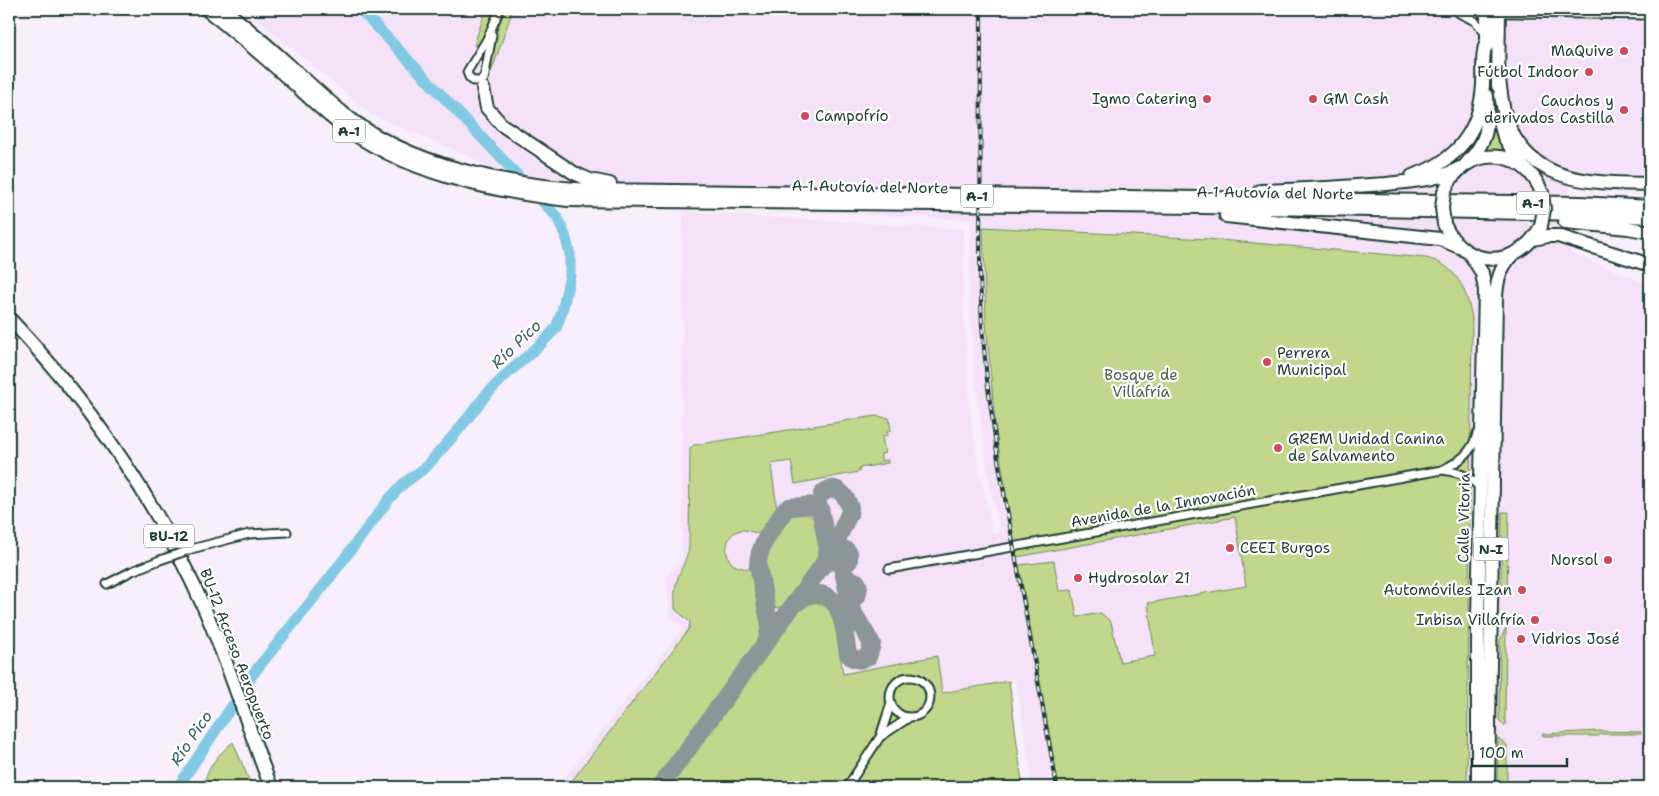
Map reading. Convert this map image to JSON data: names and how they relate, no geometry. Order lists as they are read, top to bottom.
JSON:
{
  "streets": {
    "highway": [
      "A-1",
      "A-1 Autovía del Norte",
      "Calle Vitoria",
      "BU-12",
      "N-I",
      "BU-12 Acceso Aeropuerto"
    ],
    "street": ["Avenida de la Innovación"]
  },
  "crossings": [
    ["A-1", "A-1 Autovía del Norte"],
    ["A-1", "Calle Vitoria"],
    ["A-1", "N-I"],
    ["Calle Vitoria", "N-I"]
  ],
  "water": ["Río Pico"],
  "parks": ["Bosque de Villafría"],
  "places": [
    "MaQuive",
    "Fútbol Indoor",
    "Igmo Catering",
    "GM Cash",
    "Cauchos y derivados Castilla",
    "Campofrío",
    "Perrera Municipal",
    "GREM Unidad Canina de Salvamento",
    "CEEI Burgos",
    "Norsol",
    "Hydrosolar 21",
    "Automóviles Izan",
    "Inbisa Villafría",
    "Vidrios José"
  ],
  "scale_bar": "100 m"
}
